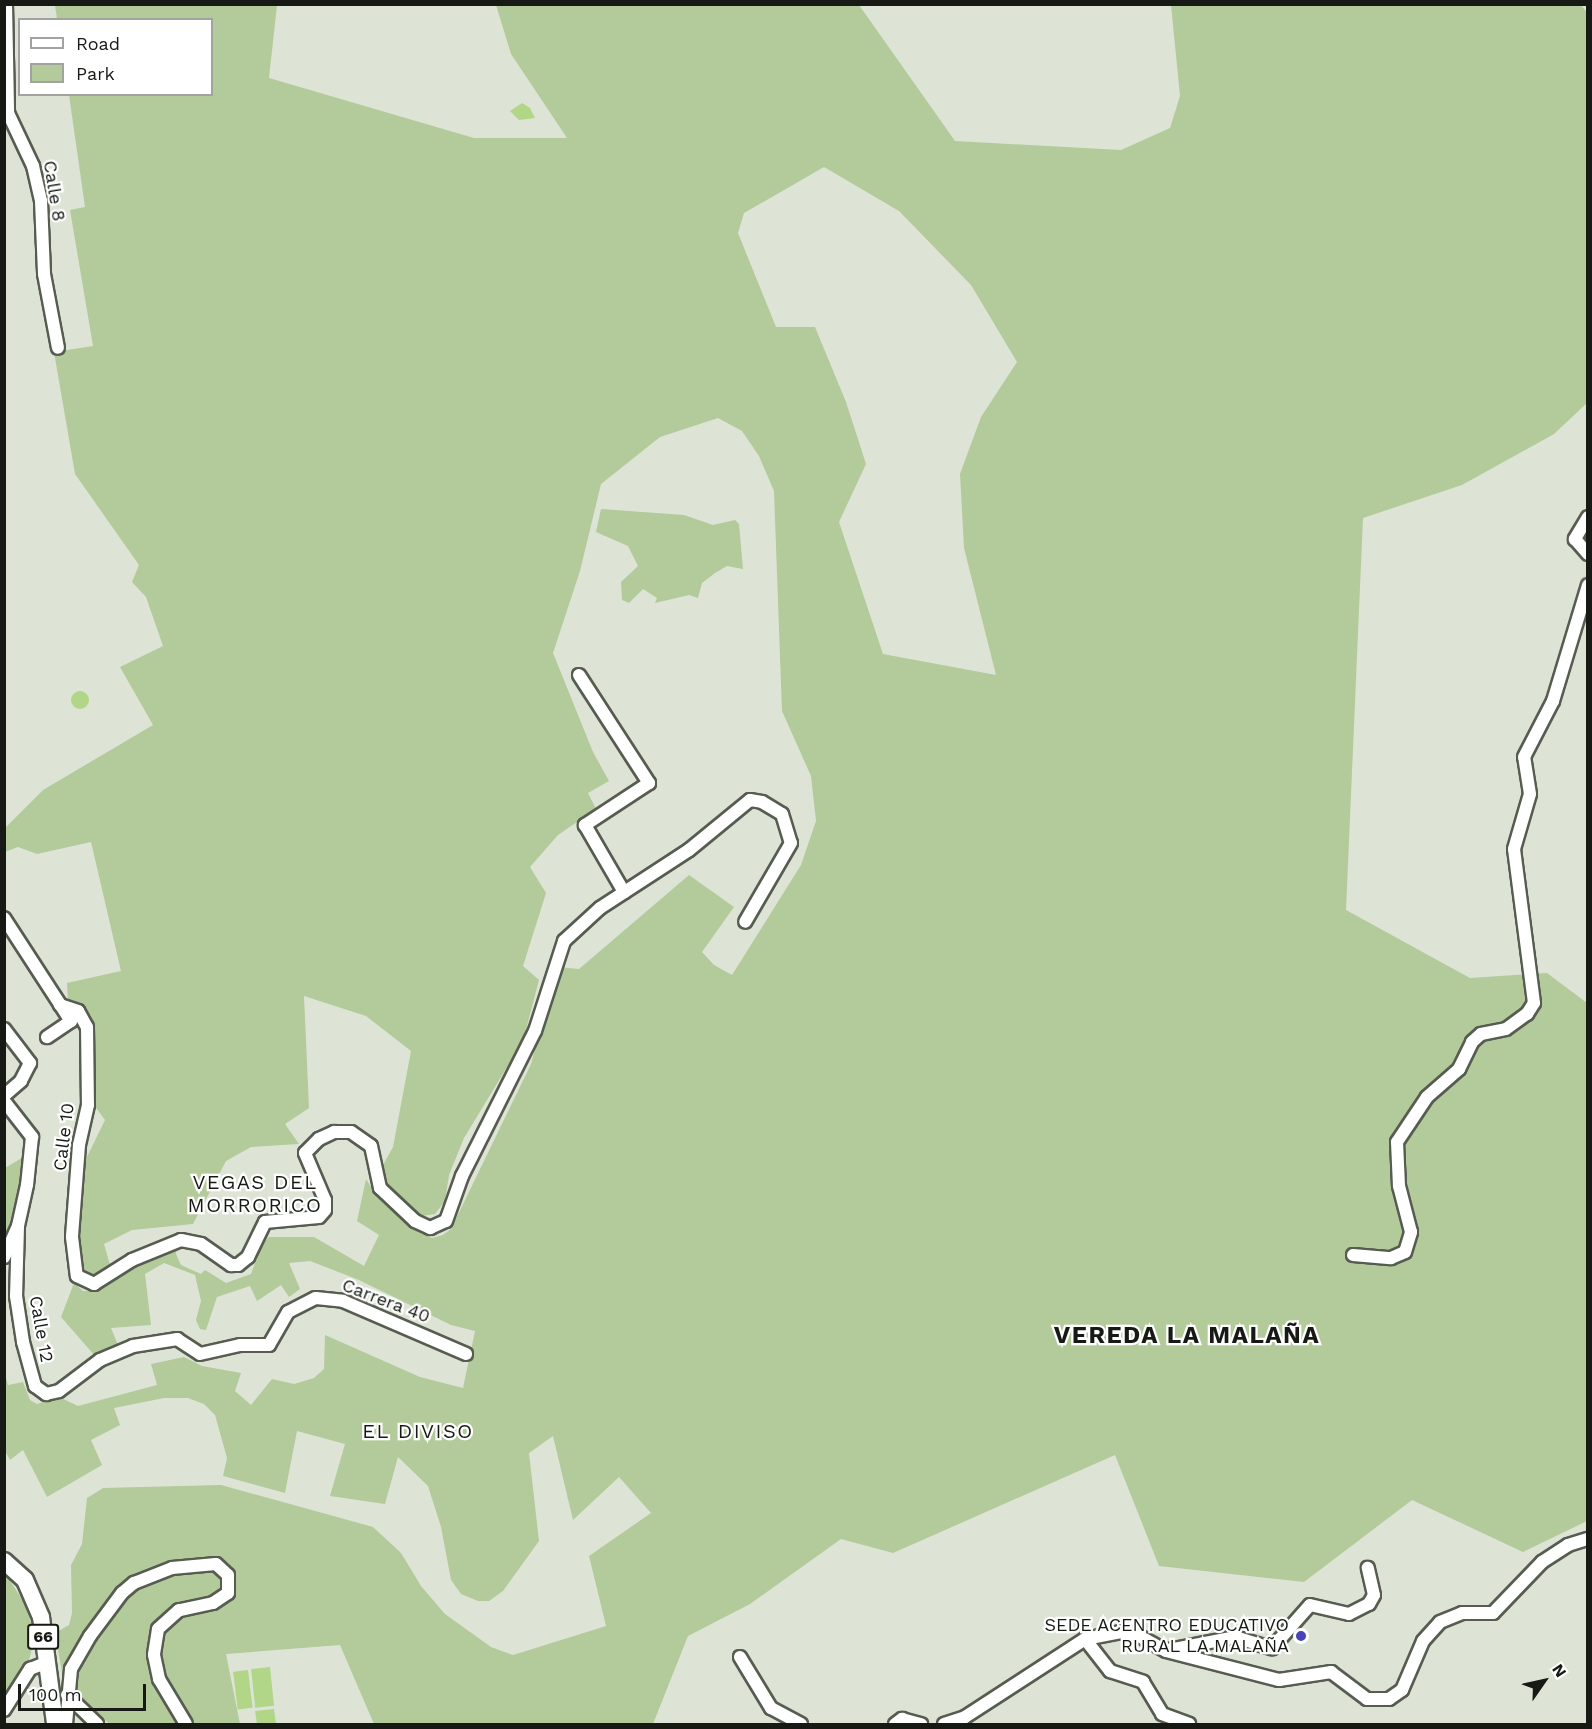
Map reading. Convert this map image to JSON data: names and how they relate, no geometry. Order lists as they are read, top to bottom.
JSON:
{
  "streets": {
    "highway": ["66"],
    "street": [
      "Calle 8",
      "Calle 10",
      "Carrera 40",
      "Calle 12"
    ]
  },
  "crossings": [
    ["Carrera 40", "Calle 12"]
  ],
  "districts": ["VEGAS DEL MORRORICO", "VEREDA LA MALAÑA", "EL DIVISO"],
  "places": ["SEDE ACENTRO EDUCATIVO RURAL LA MALAÑA"],
  "legend": ["Road", "Park"],
  "scale_bar": "100 m",
  "north": "top right"
}
